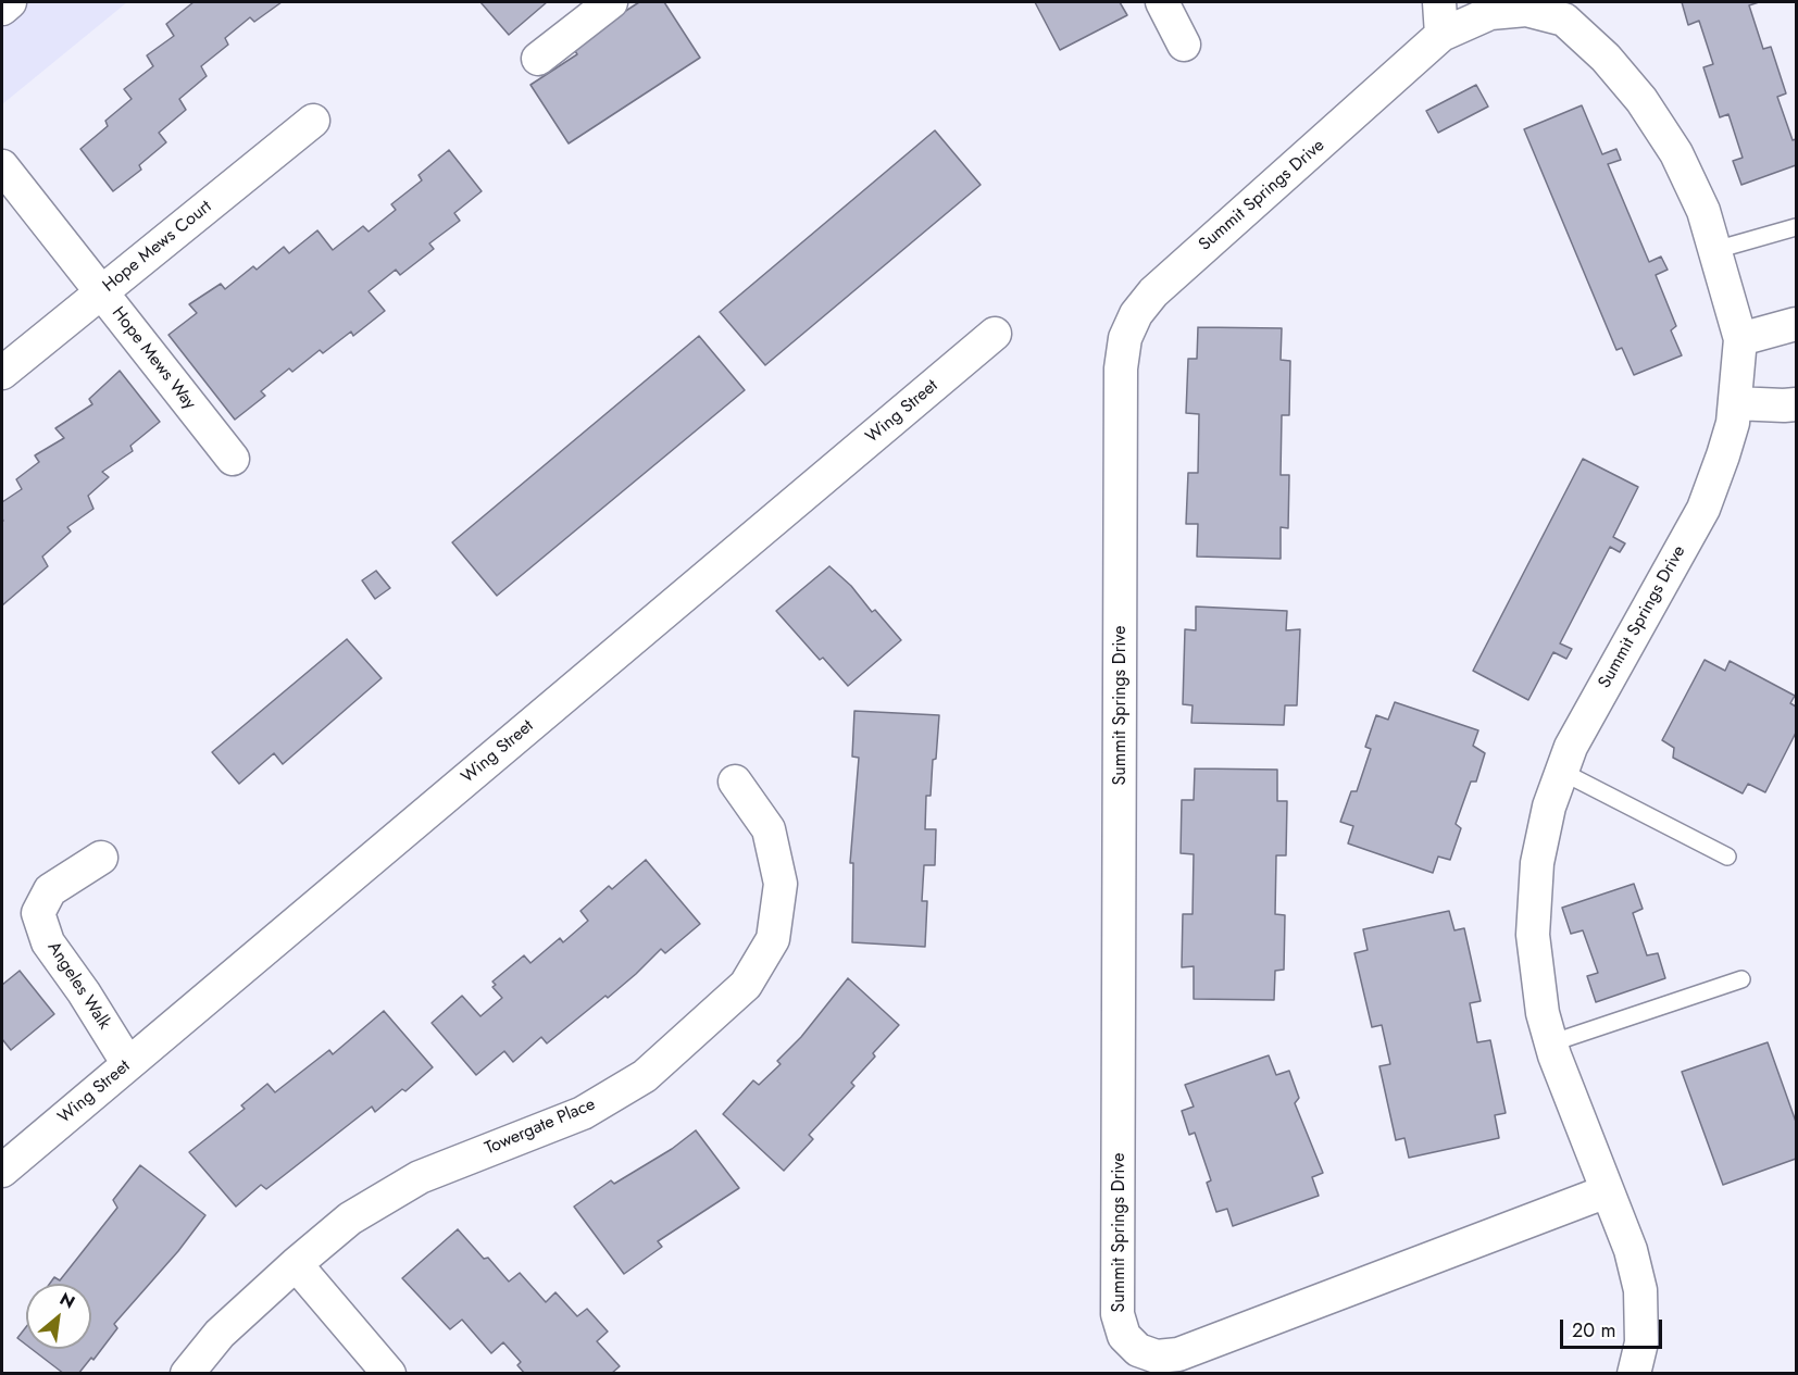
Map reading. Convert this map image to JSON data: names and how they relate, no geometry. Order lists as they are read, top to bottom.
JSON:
{
  "streets": {
    "street": [
      "Summit Springs Drive",
      "Hope Mews Court",
      "Hope Mews Way",
      "Wing Street",
      "Angeles Walk",
      "Towergate Place"
    ]
  },
  "crossings": [
    ["Hope Mews Court", "Hope Mews Way"],
    ["Wing Street", "Angeles Walk"]
  ],
  "scale_bar": "20 m",
  "north": "top right"
}
